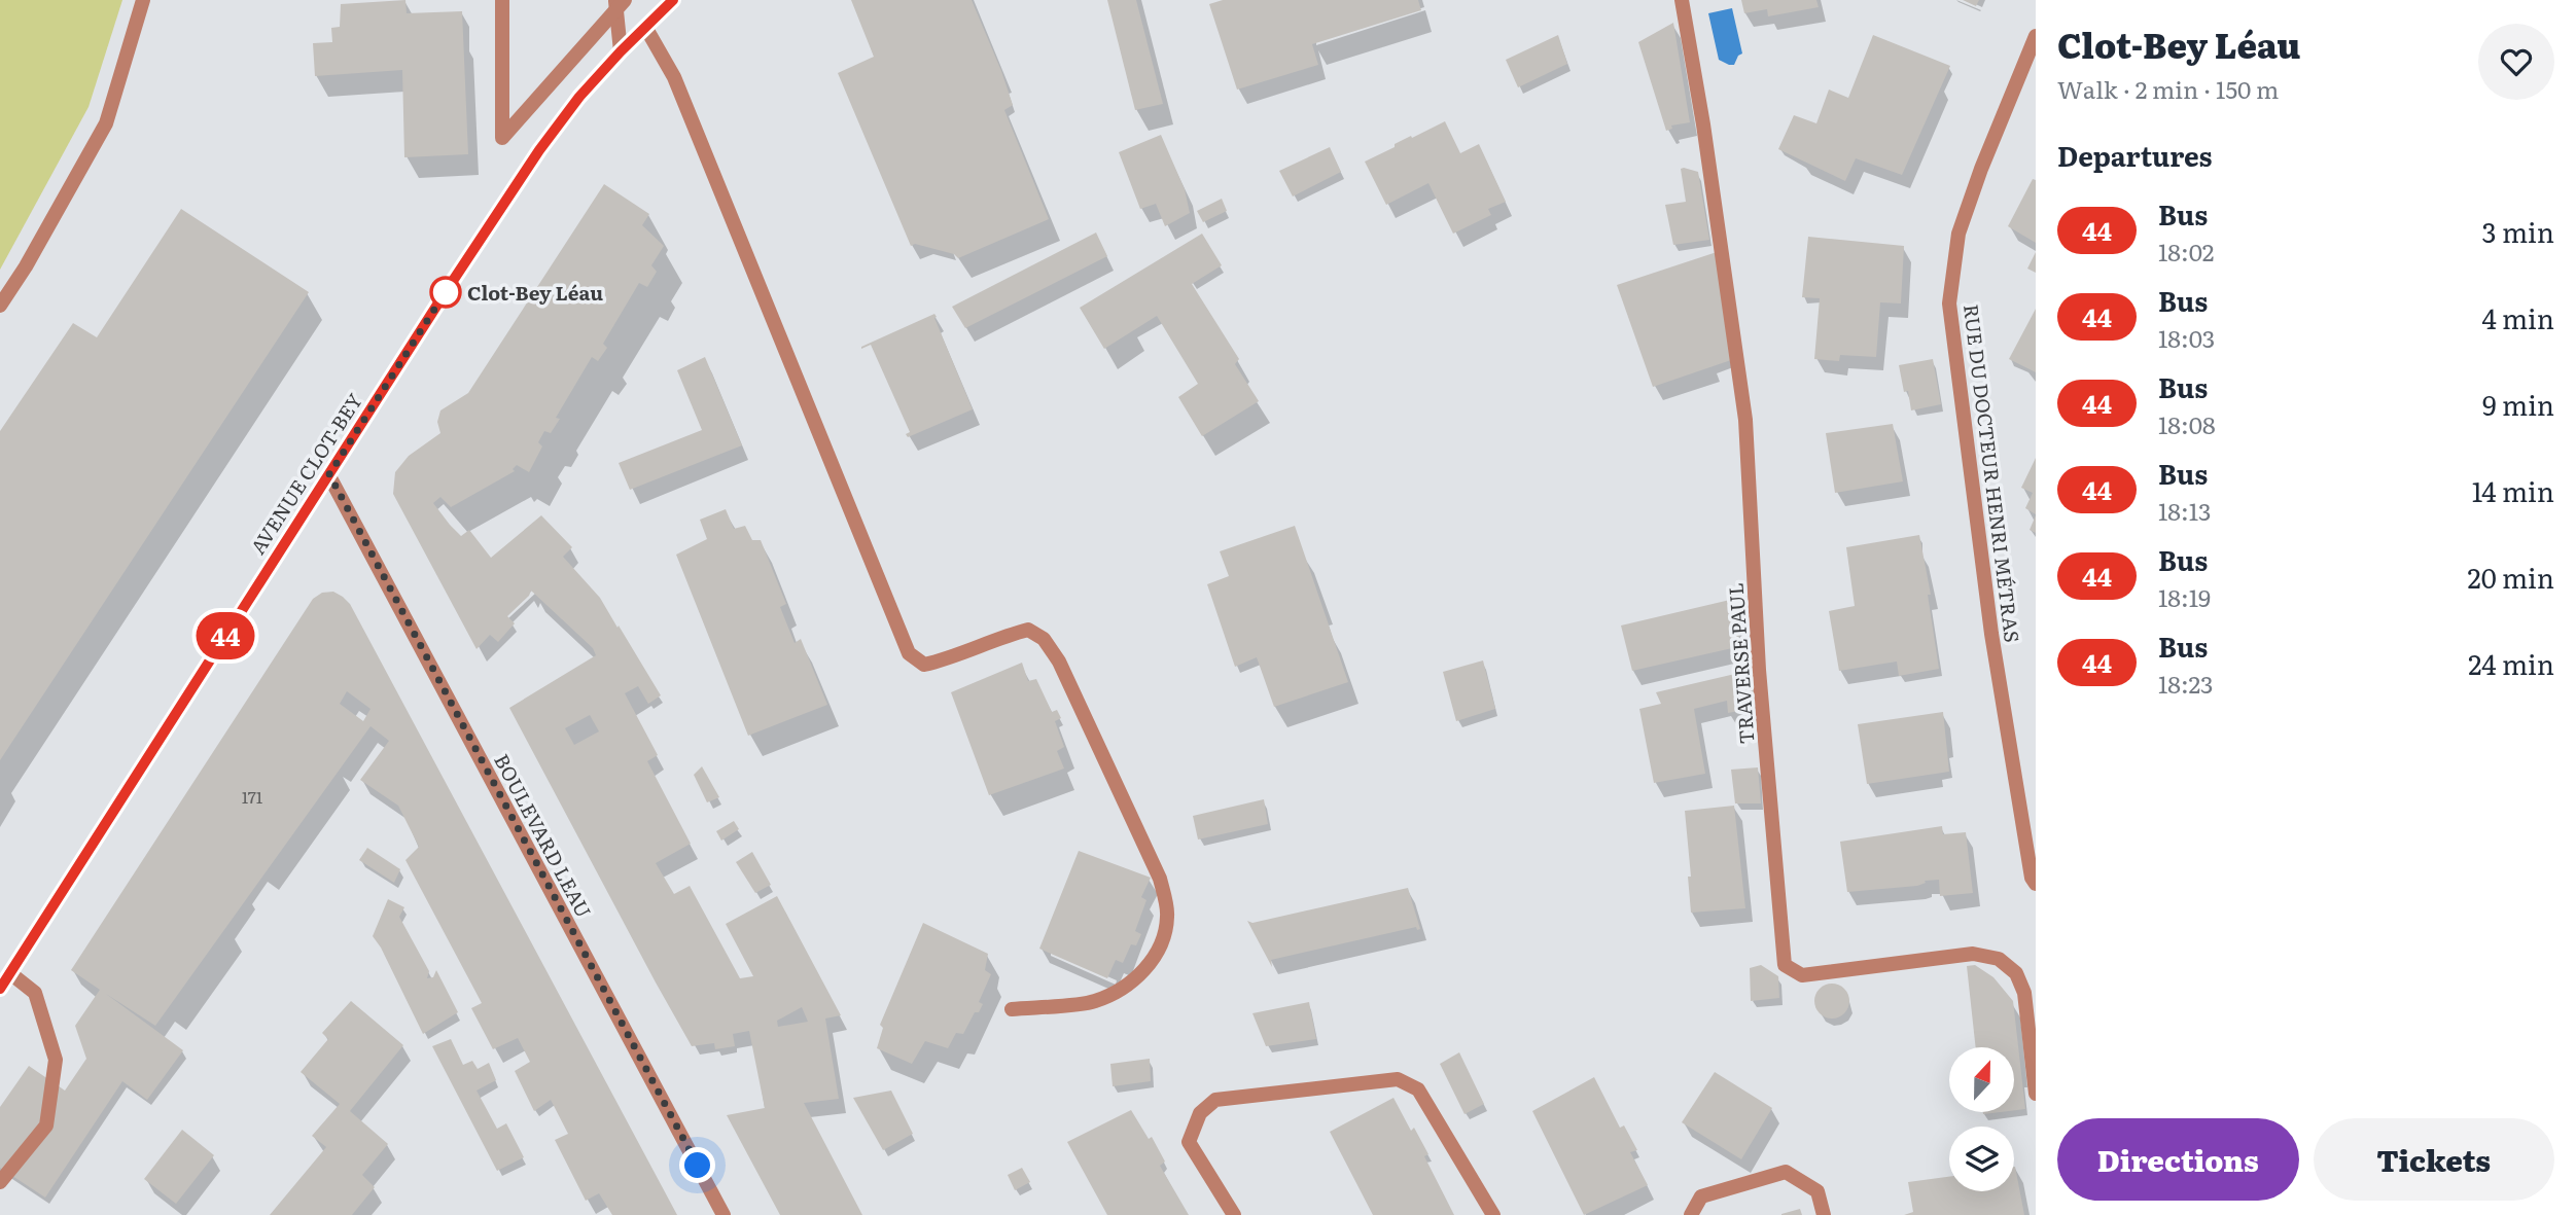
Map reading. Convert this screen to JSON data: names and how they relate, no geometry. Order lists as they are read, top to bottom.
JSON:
{
  "streets": {
    "street": [
      "AVENUE CLOT-BEY",
      "RUE DU DOCTEUR HENRI MÉTRAS",
      "TRAVERSE PAUL",
      "BOULEVARD LEAU"
    ]
  },
  "crossings": [
    ["AVENUE CLOT-BEY", "BOULEVARD LEAU"]
  ],
  "places": ["Clot-Bey Léau"],
  "lines": ["bus line 44"],
  "house_numbers": ["171"],
  "north": "top",
  "page": {
    "on_map": "44",
    "heading": [
      ["Clot-Bey Léau", "Walk · 2 min · 150 m"],
      "Departures"
    ],
    "list": [
      {
        "mark": "44",
        "name": "Bus",
        "note": "18:02",
        "value": "3 min"
      },
      {
        "mark": "44",
        "name": "Bus",
        "note": "18:03",
        "value": "4 min"
      },
      {
        "mark": "44",
        "name": "Bus",
        "note": "18:08",
        "value": "9 min"
      },
      {
        "mark": "44",
        "name": "Bus",
        "note": "18:13",
        "value": "14 min"
      },
      {
        "mark": "44",
        "name": "Bus",
        "note": "18:19",
        "value": "20 min"
      },
      {
        "mark": "44",
        "name": "Bus",
        "note": "18:23",
        "value": "24 min"
      }
    ],
    "buttons": ["Directions", "Tickets"]
  }
}
